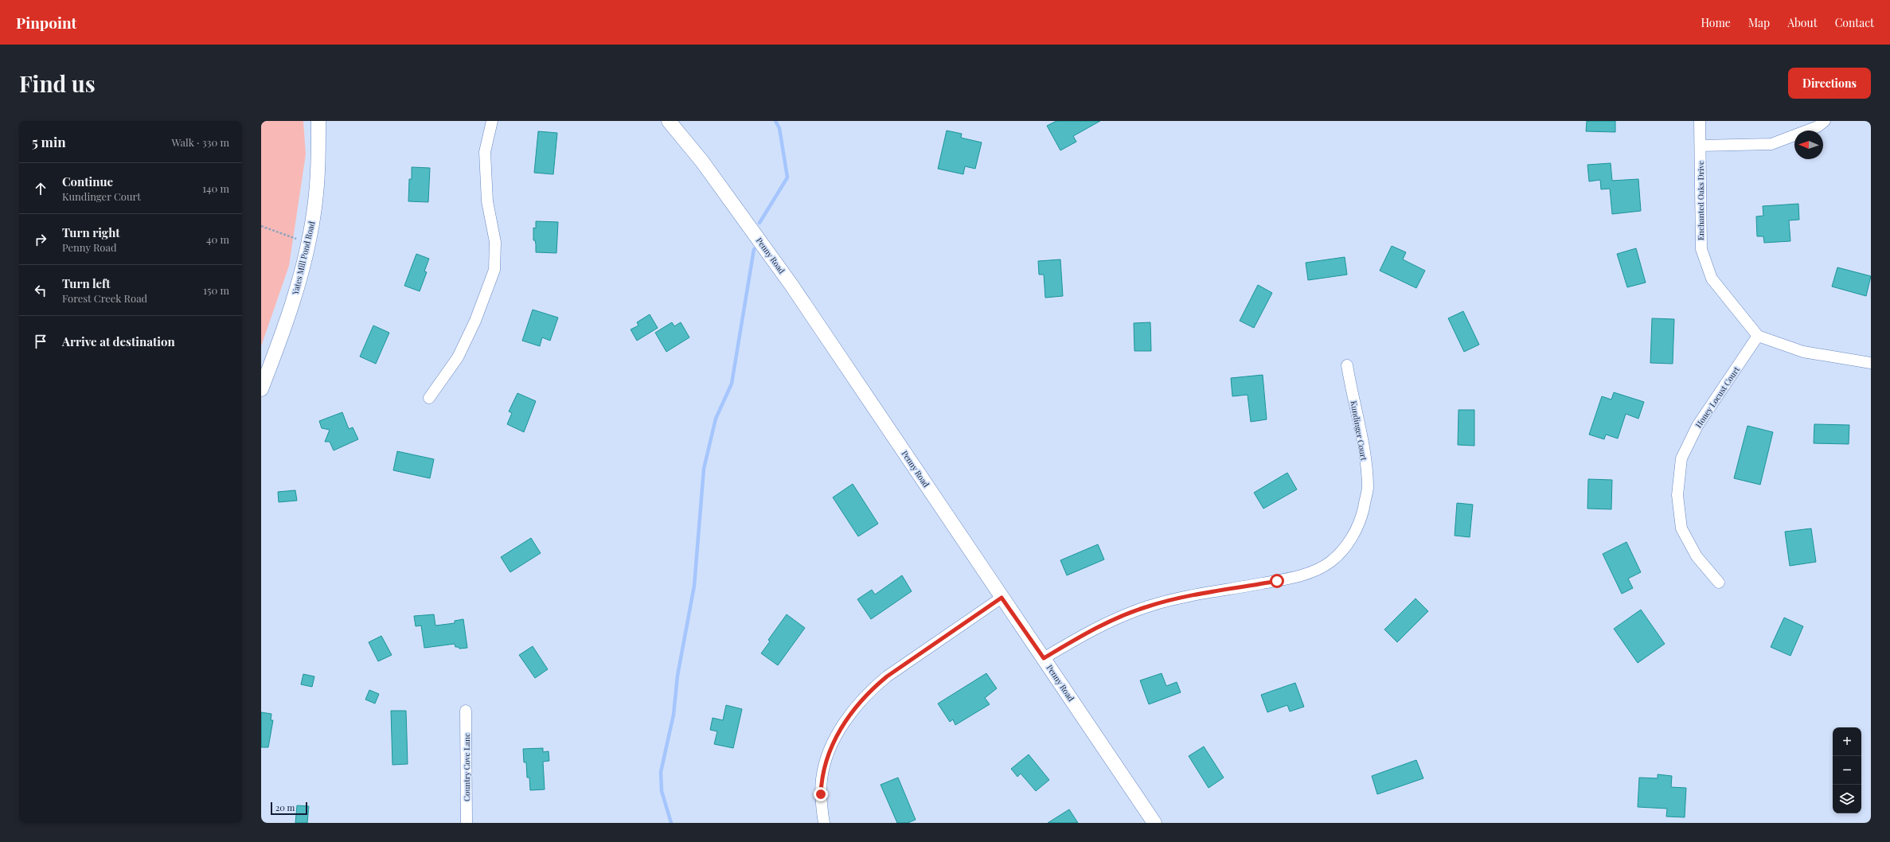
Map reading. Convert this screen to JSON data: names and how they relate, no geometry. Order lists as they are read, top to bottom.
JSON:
{
  "streets": {
    "street": [
      "Enchanted Oaks Drive",
      "Penny Road",
      "Yates Mill Pond Road",
      "Honey Locust Court",
      "Kundinger Court",
      "Country Cove Lane"
    ]
  },
  "crossings": [
    ["Enchanted Oaks Drive", "Honey Locust Court"],
    ["Penny Road", "Kundinger Court"]
  ],
  "scale_bar": "20 m",
  "north": "left",
  "page": {
    "header": "Pinpoint",
    "nav": [
      "Home",
      "Map",
      "About",
      "Contact"
    ],
    "buttons": "Directions",
    "title": "Find us",
    "heading": ["5 min", "Walk · 330 m"],
    "list": [
      ["Continue", "Kundinger Court", "140 m"],
      ["Turn right", "Penny Road", "40 m"],
      ["Turn left", "Forest Creek Road", "150 m"],
      "Arrive at destination"
    ],
    "map_buttons": ["+", "−"],
    "scale": "20 m"
  }
}
